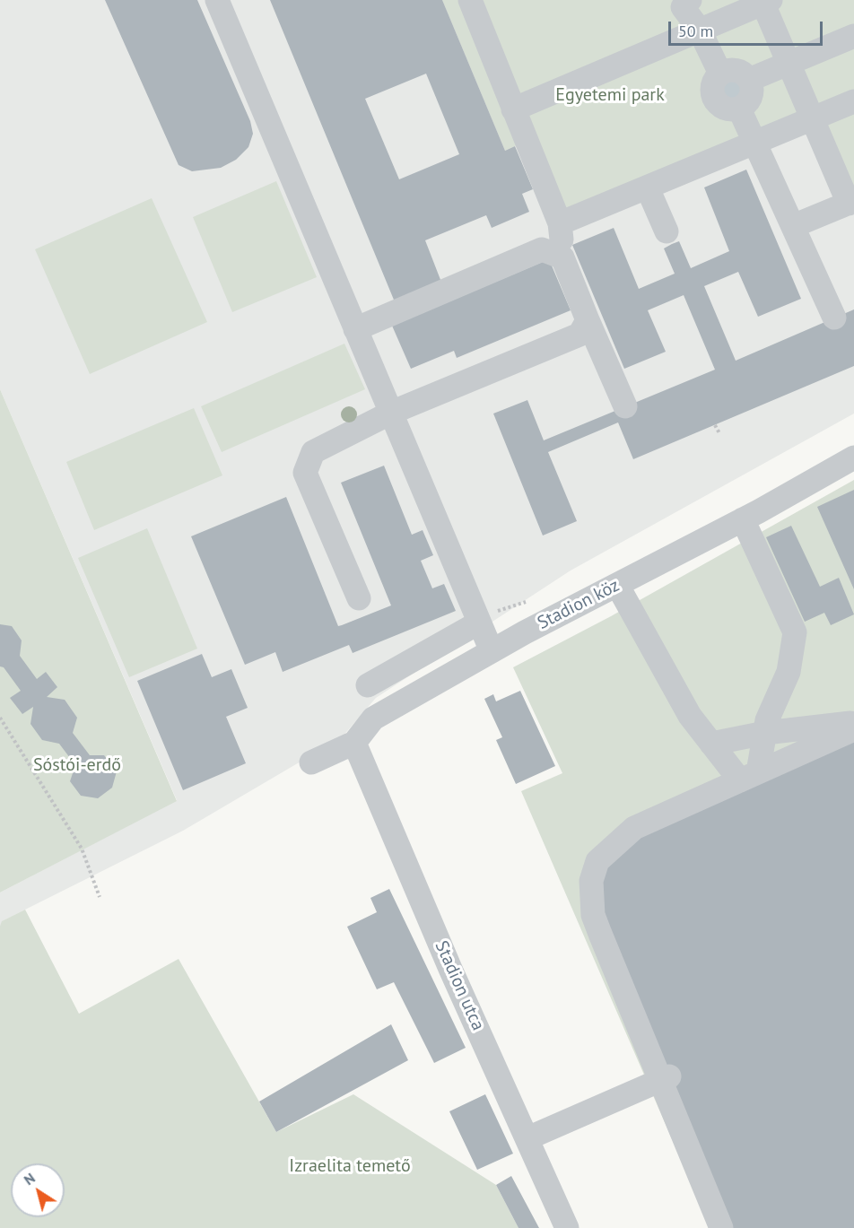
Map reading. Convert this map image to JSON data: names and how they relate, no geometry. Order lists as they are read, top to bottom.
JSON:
{
  "streets": {
    "street": ["Stadion köz", "Stadion utca"]
  },
  "crossings": [
    ["Stadion köz", "Stadion utca"]
  ],
  "parks": ["Egyetemi park", "Sóstói-erdő", "Izraelita temető"],
  "scale_bar": "50 m",
  "north": "top left"
}
